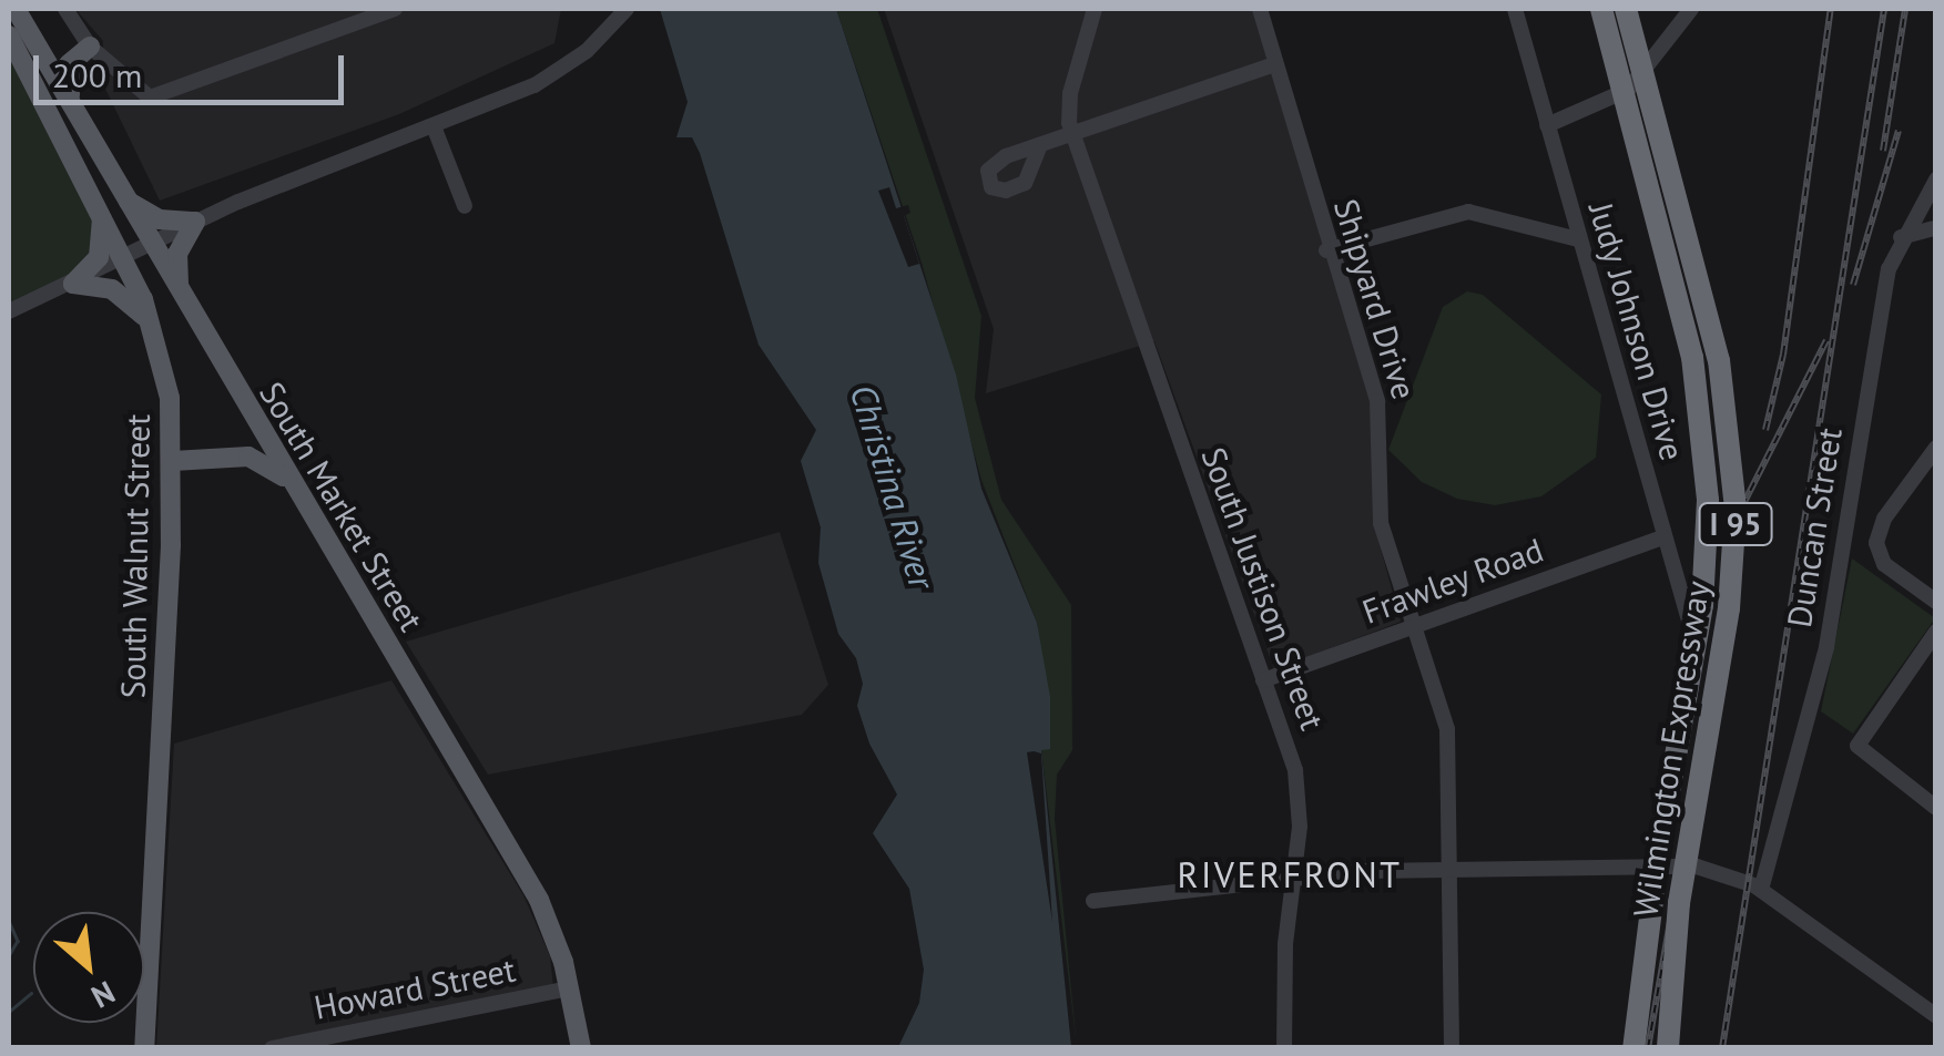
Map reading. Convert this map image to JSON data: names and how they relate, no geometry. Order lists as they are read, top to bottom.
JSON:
{
  "streets": {
    "highway": ["I 95", "Wilmington Expressway"],
    "main road": ["South Market Street", "South Walnut Street"],
    "street": [
      "Shipyard Drive",
      "Judy Johnson Drive",
      "Duncan Street",
      "Frawley Road",
      "South Justison Street",
      "Howard Street"
    ]
  },
  "crossings": [
    ["Shipyard Drive", "Frawley Road"],
    ["Judy Johnson Drive", "Frawley Road"],
    ["South Market Street", "Howard Street"],
    ["Frawley Road", "South Justison Street"]
  ],
  "districts": ["RIVERFRONT"],
  "water": ["Christina River"],
  "scale_bar": "200 m",
  "north": "bottom right"
}
